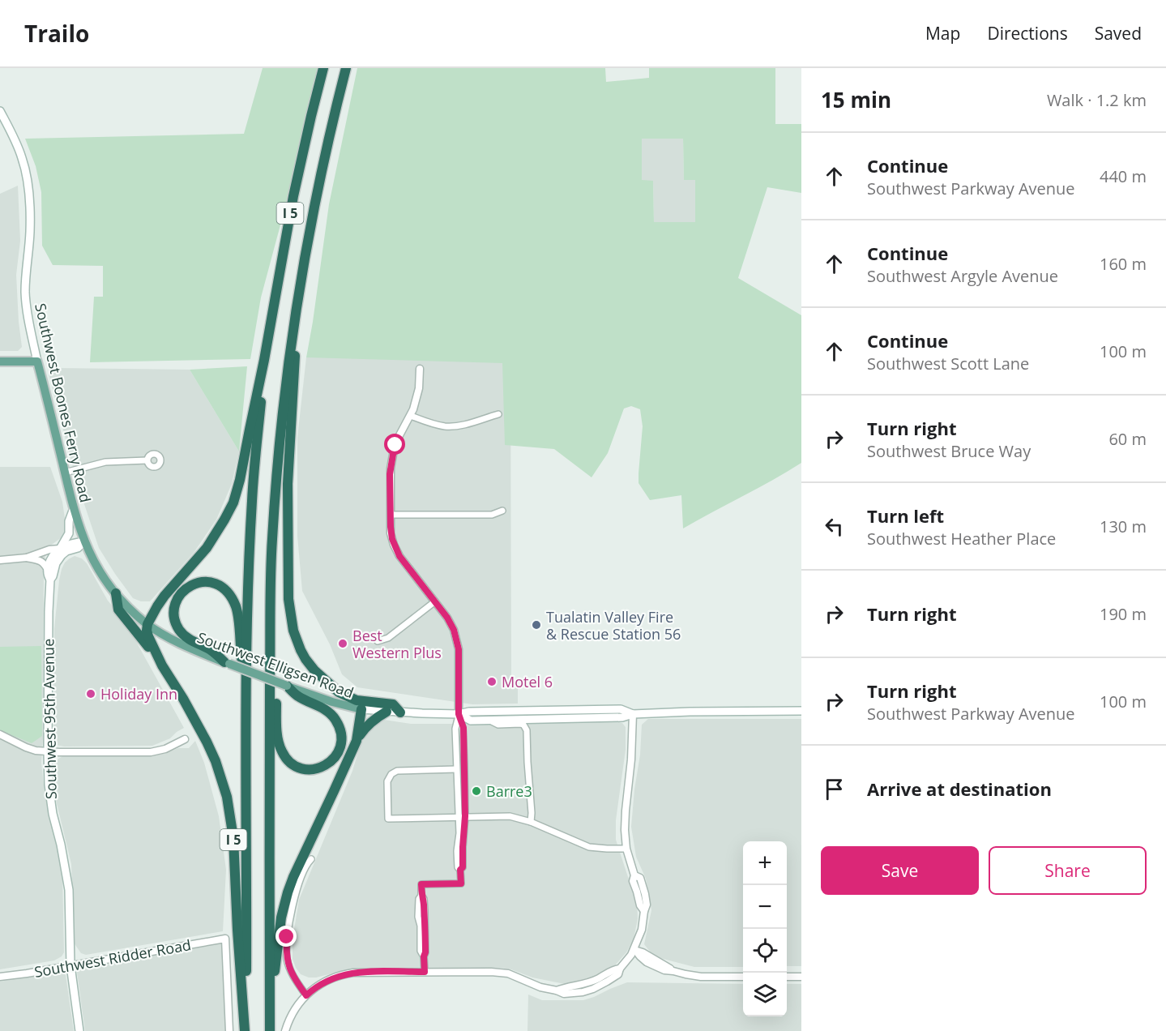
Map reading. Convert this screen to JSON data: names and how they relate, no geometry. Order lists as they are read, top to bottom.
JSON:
{
  "streets": {
    "highway": ["I 5"],
    "main road": ["Southwest Boones Ferry Road", "Southwest Elligsen Road", "Southwest 95th Avenue"],
    "street": ["Southwest Ridder Road"]
  },
  "crossings": [
    ["I 5", "Southwest Boones Ferry Road"],
    ["I 5", "Southwest Elligsen Road"],
    ["Southwest Boones Ferry Road", "Southwest Elligsen Road"],
    ["Southwest 95th Avenue", "Southwest Ridder Road"]
  ],
  "places": [
    "Tualatin Valley Fire & Rescue Station 56",
    "Best Western Plus",
    "Motel 6",
    "Holiday Inn",
    "Barre3"
  ],
  "page": {
    "header": "Trailo",
    "nav": ["Map", "Directions", "Saved"],
    "heading": ["15 min", "Walk · 1.2 km"],
    "list": [
      ["Continue", "Southwest Parkway Avenue", "440 m"],
      ["Continue", "Southwest Argyle Avenue", "160 m"],
      ["Continue", "Southwest Scott Lane", "100 m"],
      ["Turn right", "Southwest Bruce Way", "60 m"],
      ["Turn left", "Southwest Heather Place", "130 m"],
      ["Turn right", "190 m"],
      ["Turn right", "Southwest Parkway Avenue", "100 m"],
      "Arrive at destination"
    ],
    "buttons": ["Save", "Share"],
    "map_buttons": ["+", "−"]
  }
}
